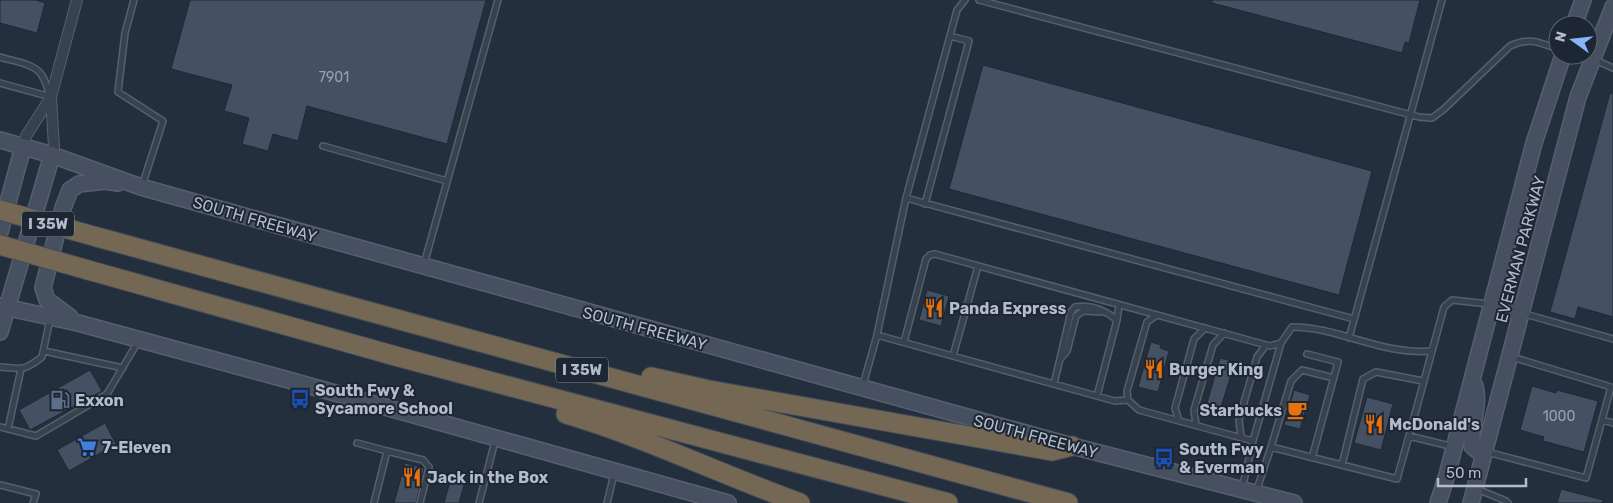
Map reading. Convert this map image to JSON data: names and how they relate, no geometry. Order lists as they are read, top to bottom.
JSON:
{
  "streets": {
    "highway": ["I 35W"],
    "main road": ["SOUTH FREEWAY", "EVERMAN PARKWAY"]
  },
  "places": {
    "restaurant": [
      "Panda Express",
      "Burger King",
      "McDonald's",
      "Jack in the Box"
    ],
    "bus stop": ["South Fwy & Sycamore School", "South Fwy & Everman"],
    "fuel station": ["Exxon"],
    "cafe": ["Starbucks"],
    "supermarket": ["7-Eleven"]
  },
  "house_numbers": ["7901", "1000"],
  "scale_bar": "50 m",
  "north": "left"
}
